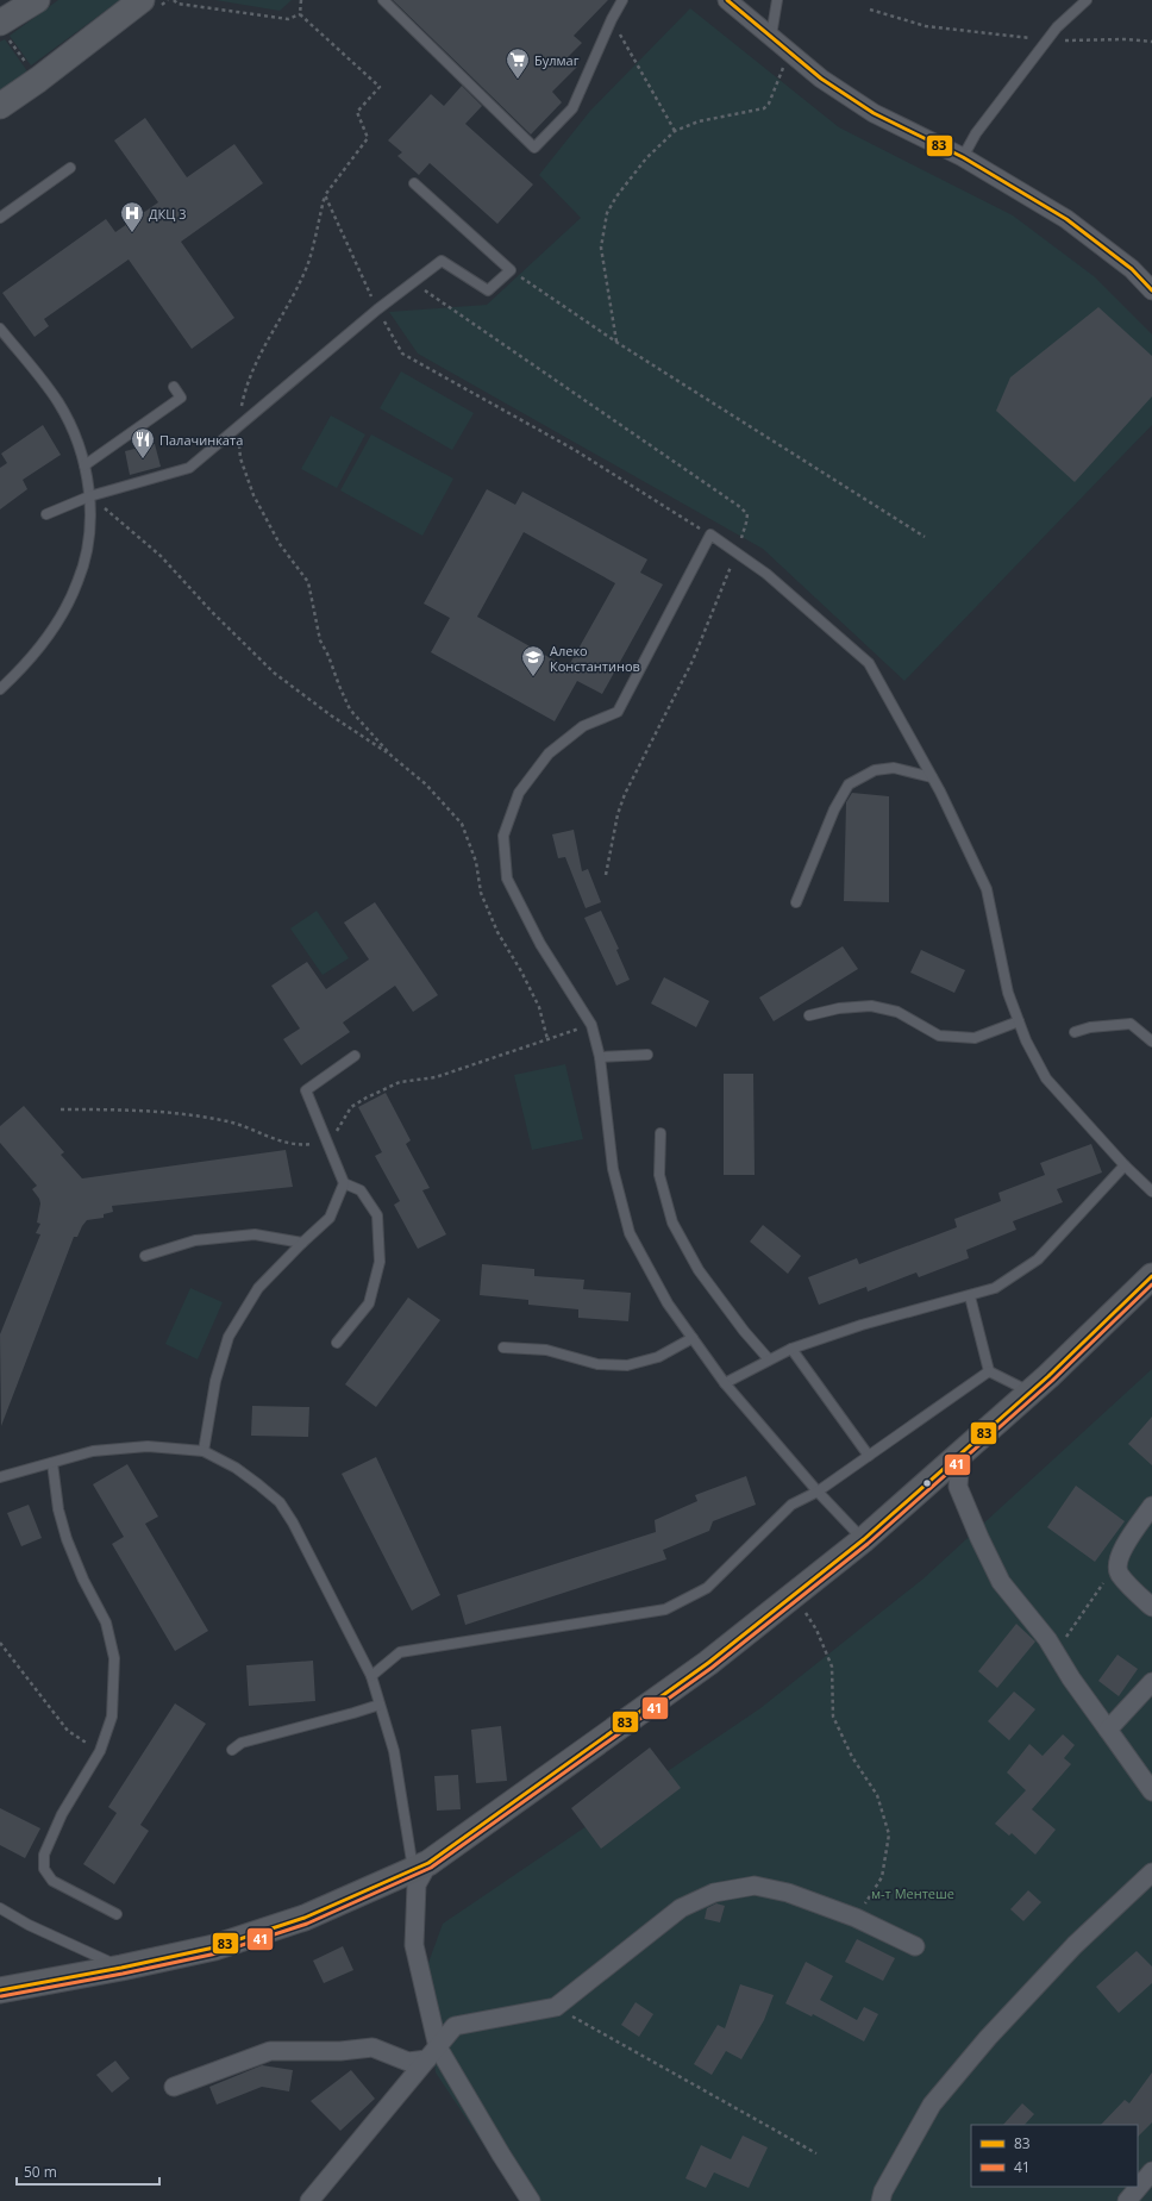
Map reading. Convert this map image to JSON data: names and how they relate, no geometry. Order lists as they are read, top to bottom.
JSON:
{
  "parks": ["м-т Ментeше"],
  "places": {
    "supermarket": ["Булмаг"],
    "hospital": ["ДКЦ 3"],
    "restaurant": ["Палачинката"],
    "school or university": ["Алеко Константинов"]
  },
  "lines": ["transit line 83", "transit line 41"],
  "legend": ["83", "41"],
  "scale_bar": "50 m"
}
